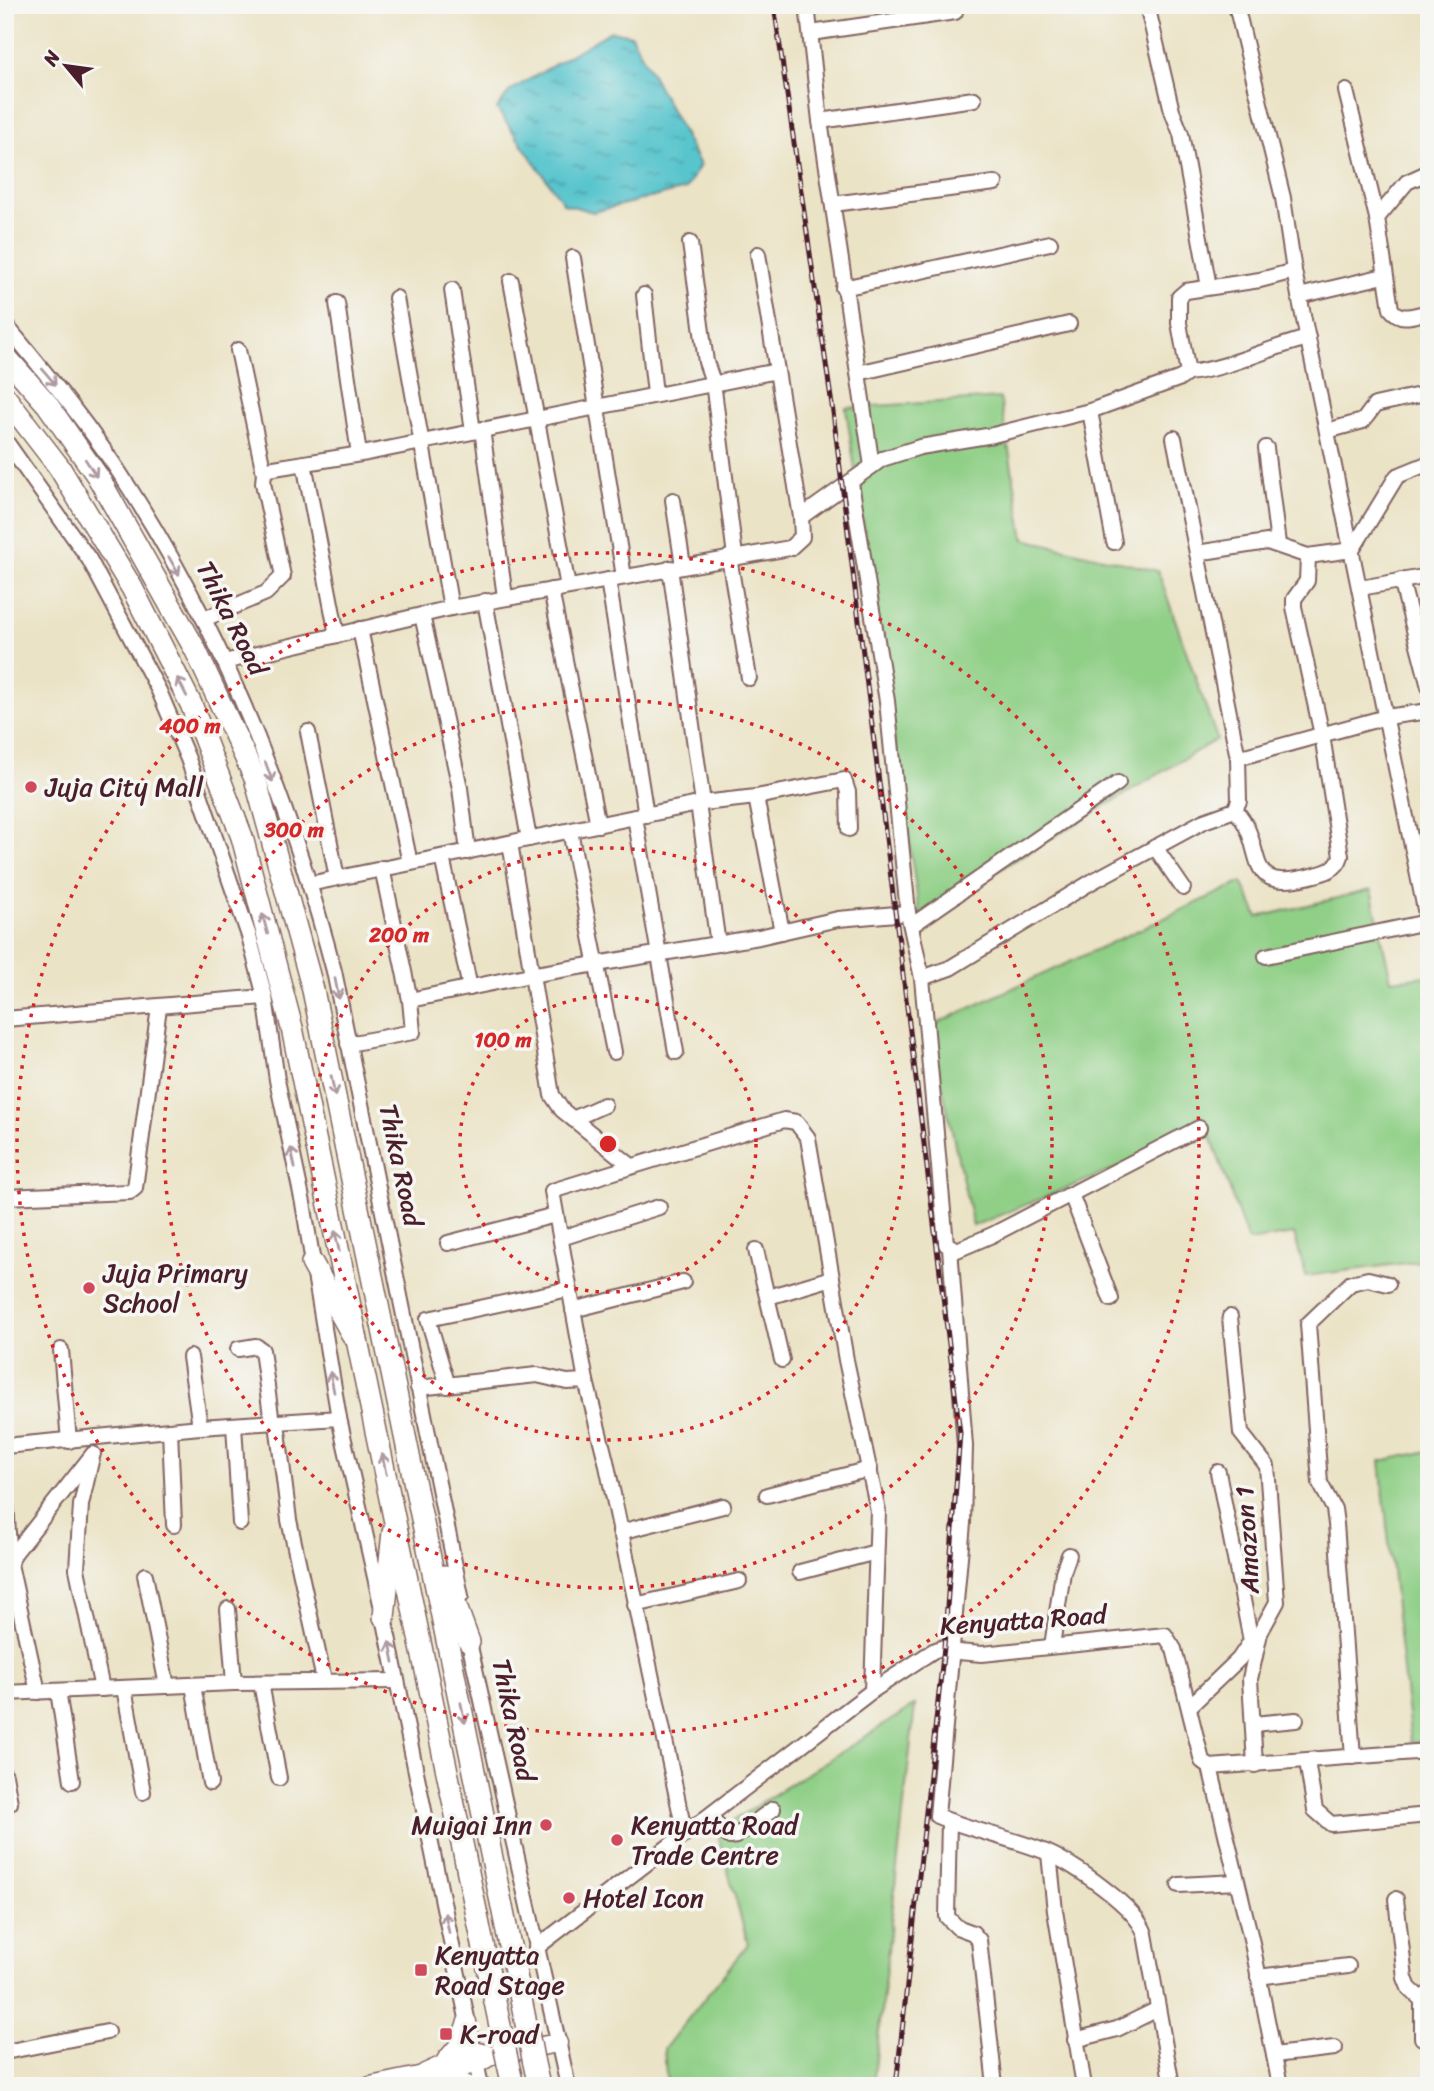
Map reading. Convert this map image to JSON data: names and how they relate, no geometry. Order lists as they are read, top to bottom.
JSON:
{
  "streets": {
    "highway": ["Thika Road"],
    "street": ["Amazon 1", "Kenyatta Road"]
  },
  "crossings": [
    ["Thika Road", "Kenyatta Road"]
  ],
  "places": {
    "other": [
      "Juja City Mall",
      "Juja Primary School",
      "Muigai Inn",
      "Kenyatta Road Trade Centre",
      "Hotel Icon"
    ],
    "transit": ["Kenyatta Road Stage", "K-road"]
  },
  "north": "top left",
  "rings": [
    "400 m",
    "300 m",
    "200 m",
    "100 m"
  ]
}
